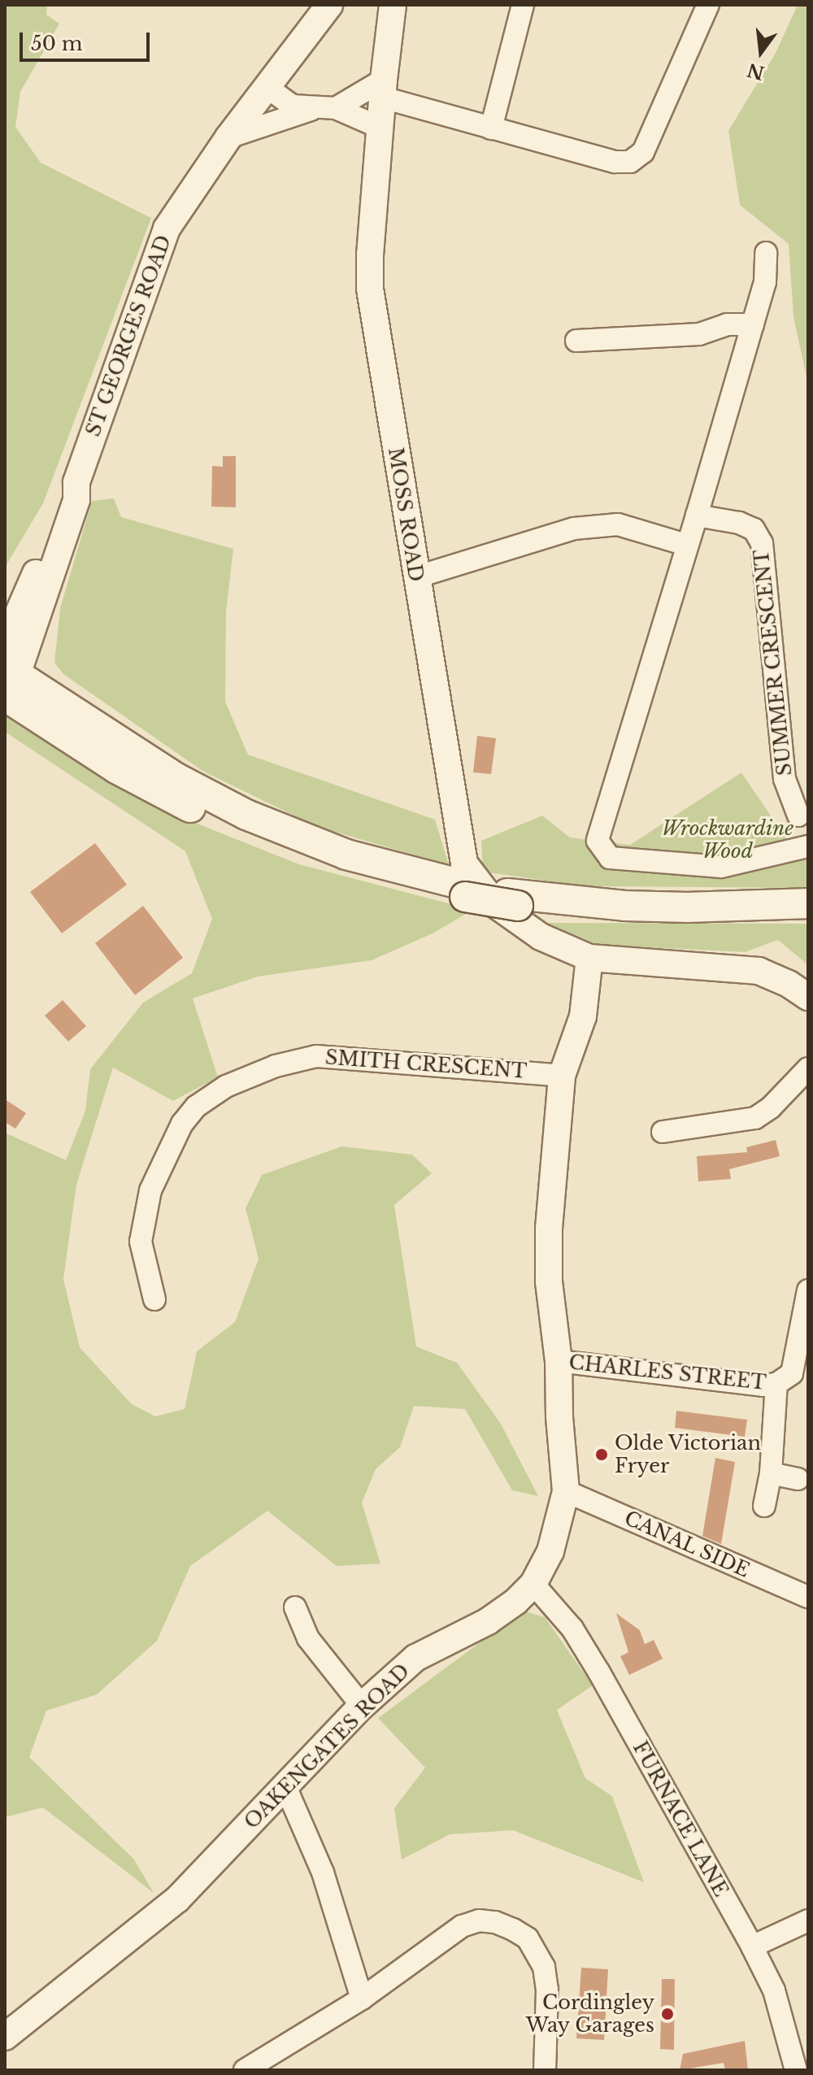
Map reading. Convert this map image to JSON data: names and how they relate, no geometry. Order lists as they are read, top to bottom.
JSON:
{
  "streets": {
    "street": [
      "ST GEORGES ROAD",
      "MOSS ROAD",
      "SUMMER CRESCENT",
      "SMITH CRESCENT",
      "CHARLES STREET",
      "CANAL SIDE",
      "OAKENGATES ROAD",
      "FURNACE LANE"
    ]
  },
  "crossings": [
    ["MOSS ROAD", "OAKENGATES ROAD"],
    ["SMITH CRESCENT", "OAKENGATES ROAD"],
    ["CHARLES STREET", "OAKENGATES ROAD"],
    ["CANAL SIDE", "OAKENGATES ROAD"],
    ["OAKENGATES ROAD", "FURNACE LANE"]
  ],
  "parks": ["Wrockwardine Wood"],
  "places": ["Olde Victorian Fryer", "Cordingley Way Garages"],
  "scale_bar": "50 m",
  "north": "bottom"
}
